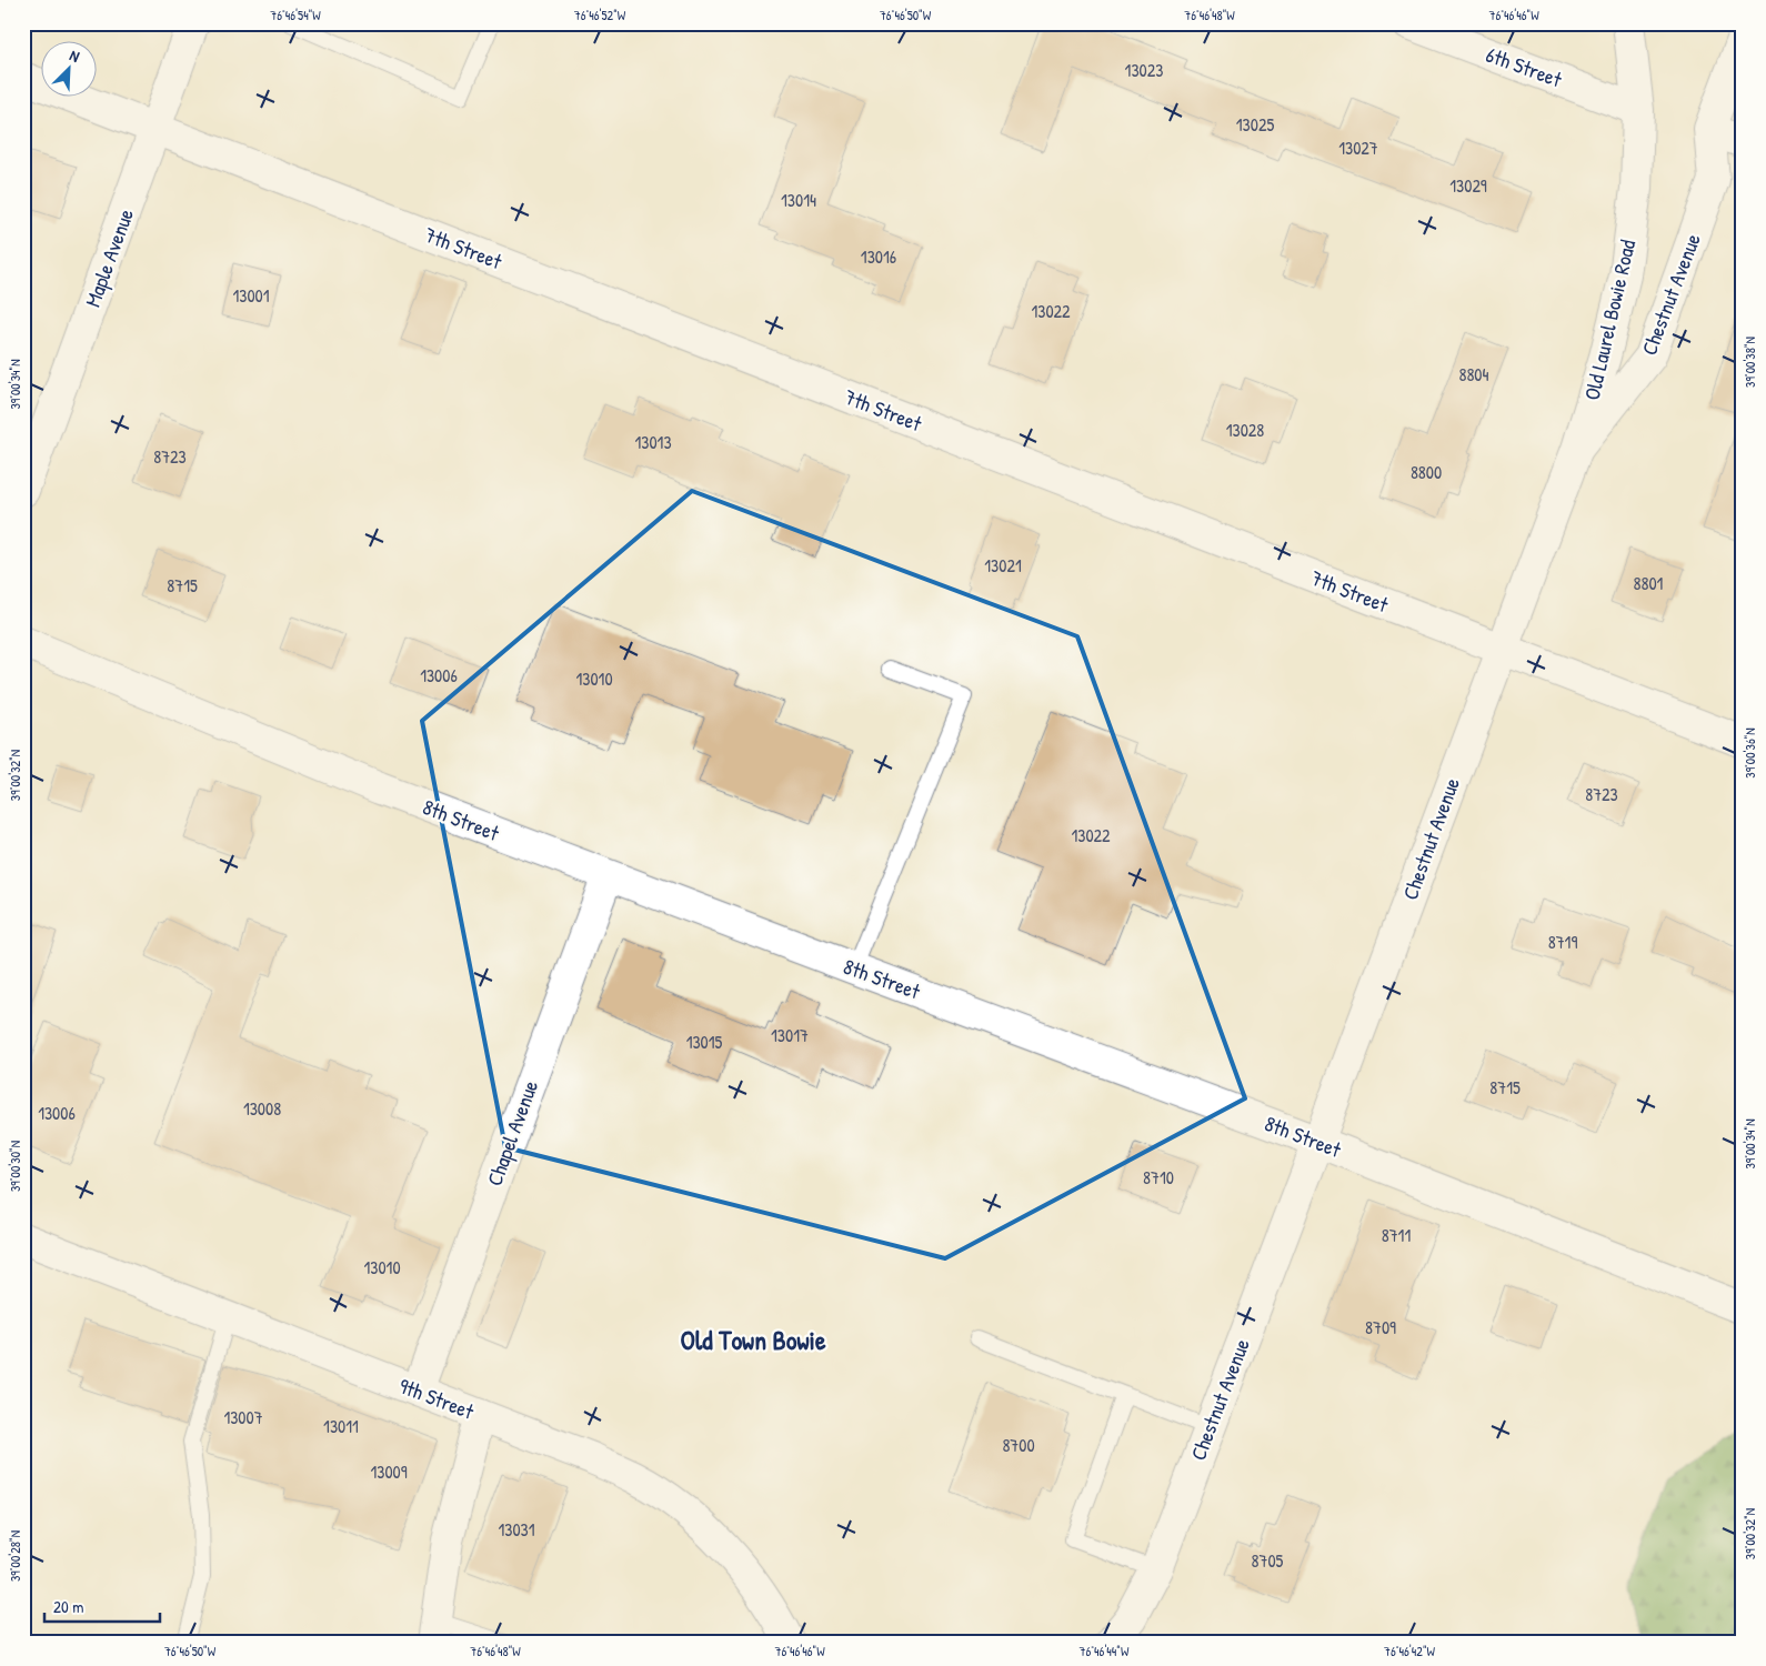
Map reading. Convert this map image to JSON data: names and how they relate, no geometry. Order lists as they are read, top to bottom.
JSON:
{
  "streets": {
    "street": [
      "6th Street",
      "7th Street",
      "Maple Avenue",
      "Chestnut Avenue",
      "Old Laurel Bowie Road",
      "8th Street",
      "Chapel Avenue",
      "9th Street"
    ]
  },
  "crossings": [
    ["6th Street", "Old Laurel Bowie Road"],
    ["7th Street", "Maple Avenue"],
    ["7th Street", "Chestnut Avenue"],
    ["Chestnut Avenue", "Old Laurel Bowie Road"],
    ["Chestnut Avenue", "8th Street"],
    ["8th Street", "Chapel Avenue"],
    ["Chapel Avenue", "9th Street"]
  ],
  "districts": ["Old Town Bowie"],
  "house_numbers": [
    "13023",
    "13025",
    "13027",
    "13029",
    "13014",
    "13016",
    "13001",
    "13022",
    "8804",
    "13028",
    "13013",
    "8723",
    "8800",
    "13021",
    "8801",
    "8715",
    "13006",
    "13010",
    "8723",
    "13022",
    "8719",
    "13017",
    "13015",
    "8715",
    "13008",
    "13006",
    "8710",
    "8711",
    "13010",
    "8709",
    "13007",
    "13011",
    "8700",
    "13009",
    "13031",
    "8705"
  ],
  "scale_bar": "20 m",
  "north": "top right",
  "coordinates": [
    "76°46'54\"W",
    "76°46'52\"W",
    "76°46'50\"W",
    "76°46'48\"W",
    "76°46'46\"W",
    "39°00'38\"N",
    "39°00'34\"N",
    "39°00'36\"N",
    "39°00'32\"N",
    "39°00'30\"N",
    "39°00'28\"N",
    "76°46'44\"W",
    "76°46'42\"W"
  ]
}
